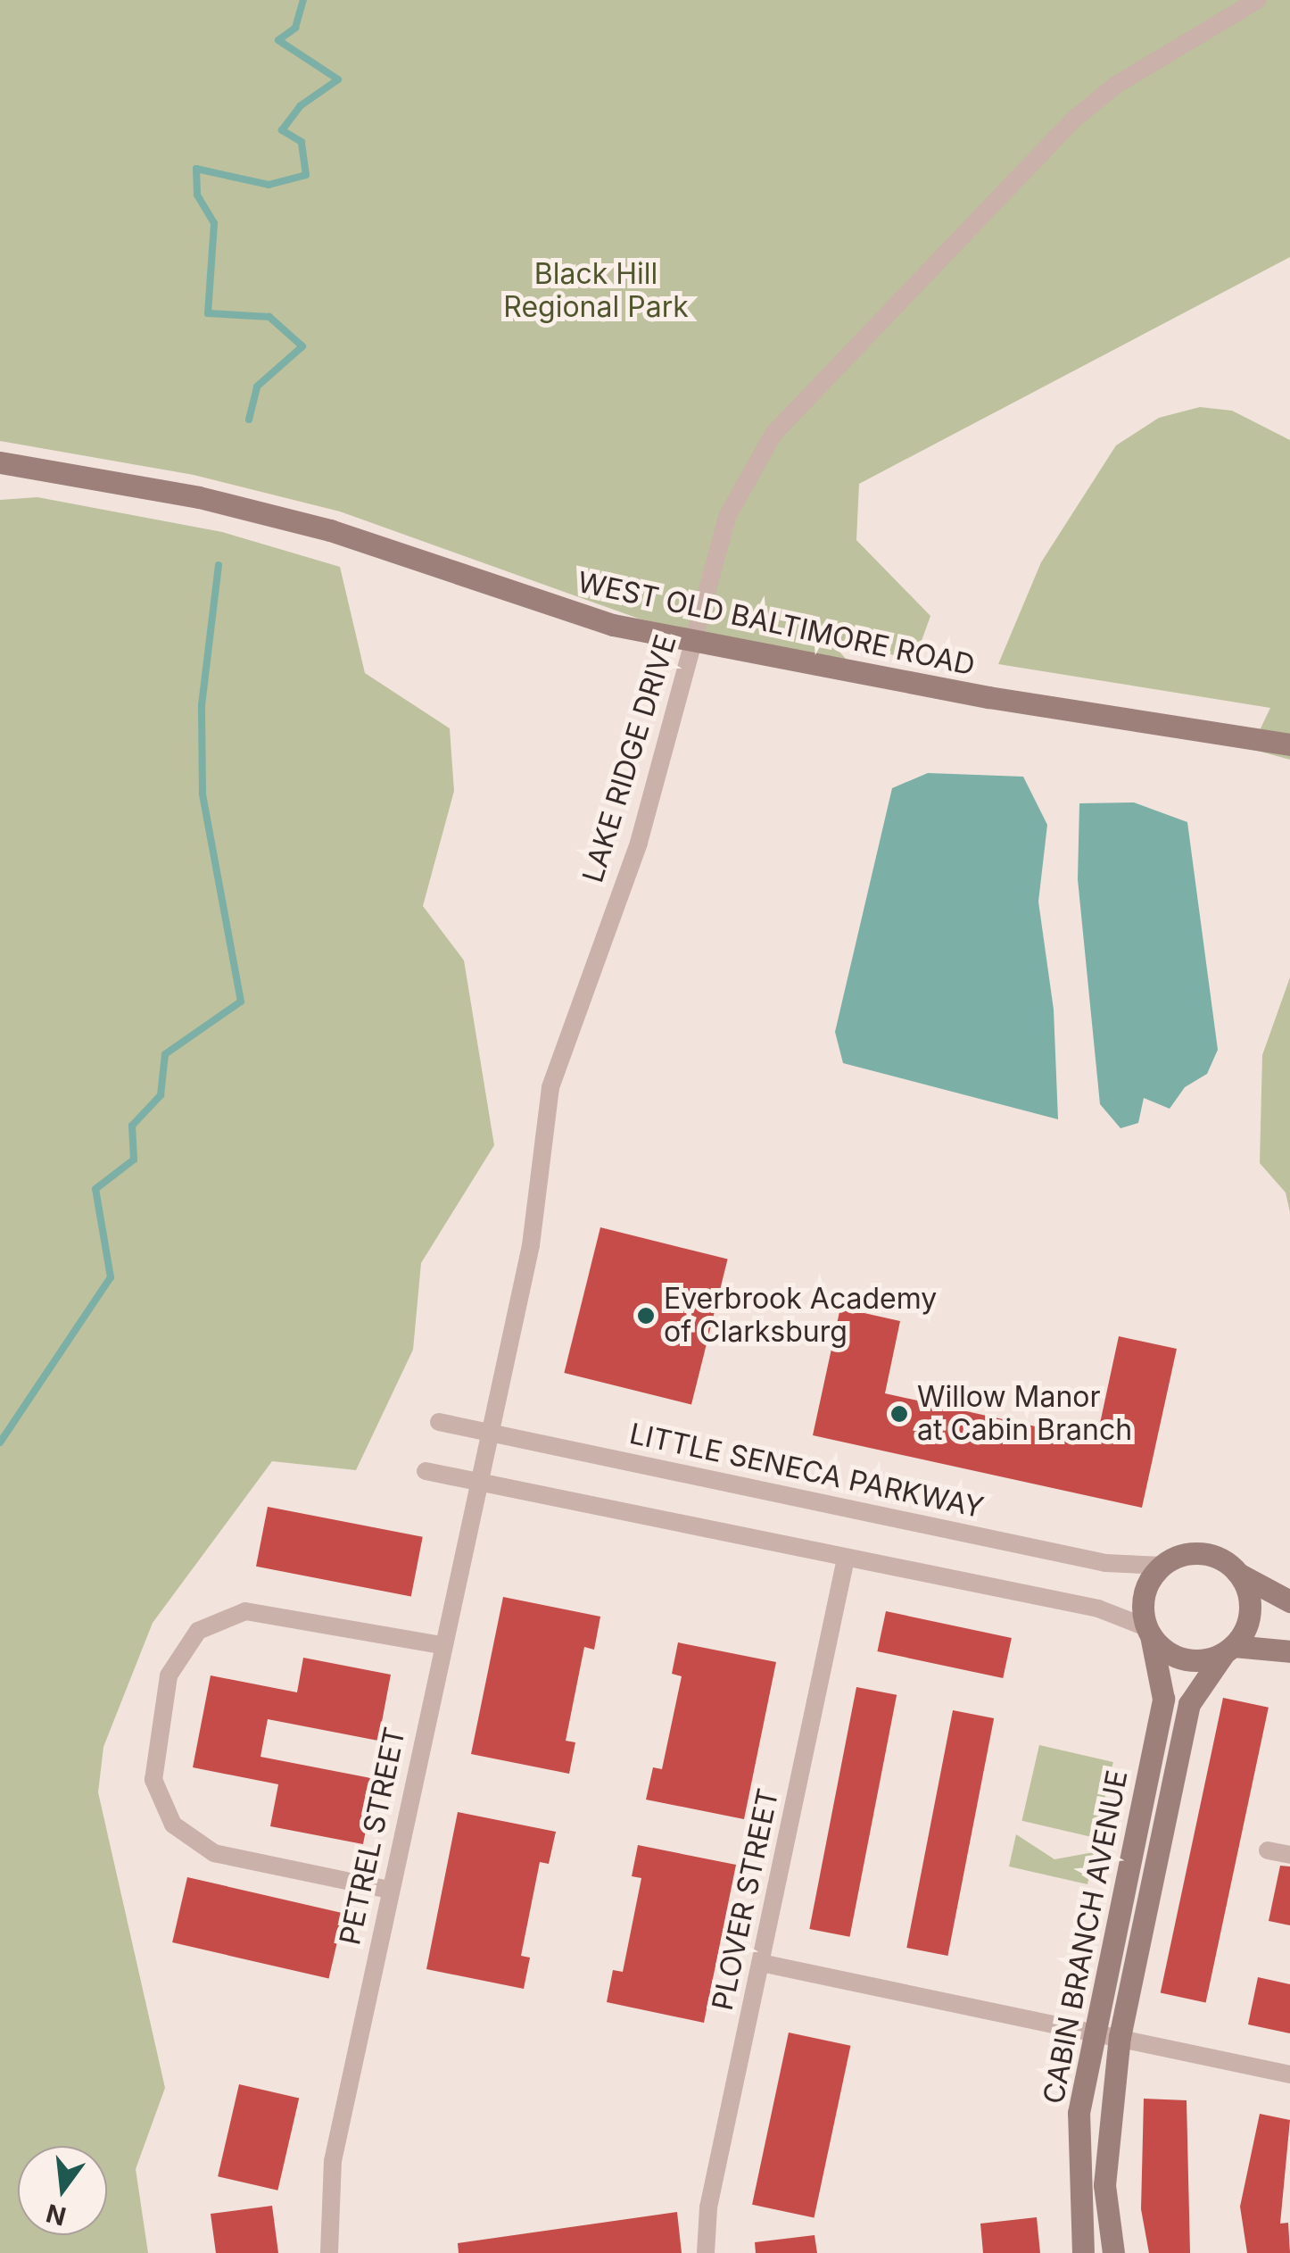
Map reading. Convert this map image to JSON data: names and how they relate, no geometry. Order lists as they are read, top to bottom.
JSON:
{
  "streets": {
    "street": [
      "WEST OLD BALTIMORE ROAD",
      "LAKE RIDGE DRIVE",
      "LITTLE SENECA PARKWAY",
      "PETREL STREET",
      "PLOVER STREET",
      "CABIN BRANCH AVENUE"
    ]
  },
  "crossings": [
    ["WEST OLD BALTIMORE ROAD", "LAKE RIDGE DRIVE"],
    ["LAKE RIDGE DRIVE", "LITTLE SENECA PARKWAY"],
    ["LAKE RIDGE DRIVE", "PETREL STREET"],
    ["LITTLE SENECA PARKWAY", "PETREL STREET"],
    ["LITTLE SENECA PARKWAY", "CABIN BRANCH AVENUE"]
  ],
  "parks": ["Black Hill Regional Park"],
  "places": ["Everbrook Academy of Clarksburg", "Willow Manor at Cabin Branch"],
  "north": "bottom"
}
